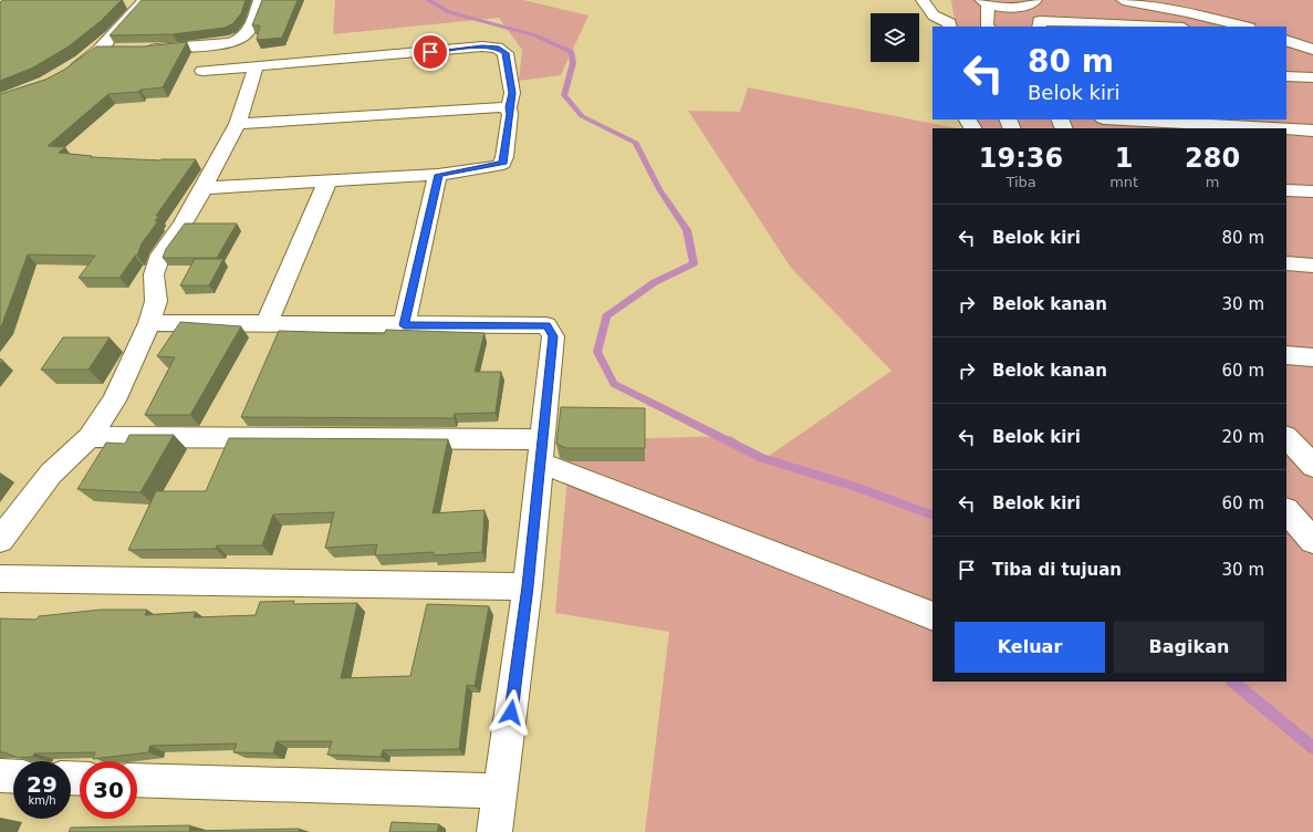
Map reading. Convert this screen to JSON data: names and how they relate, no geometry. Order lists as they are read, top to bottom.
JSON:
{
  "page": {
    "turn": ["80 m", "Belok kiri"],
    "eta": [
      "19:36",
      "Tiba",
      "1",
      "mnt",
      "280",
      "m"
    ],
    "list": [
      {
        "name": "Belok kiri",
        "value": "80 m"
      },
      {
        "name": "Belok kanan",
        "value": "30 m"
      },
      {
        "name": "Belok kanan",
        "value": "60 m"
      },
      {
        "name": "Belok kiri",
        "value": "20 m"
      },
      {
        "name": "Belok kiri",
        "value": "60 m"
      },
      {
        "name": "Tiba di tujuan",
        "value": "30 m"
      }
    ],
    "buttons": ["Keluar", "Bagikan"],
    "speed": "29 km/h",
    "limit": "30"
  }
}
